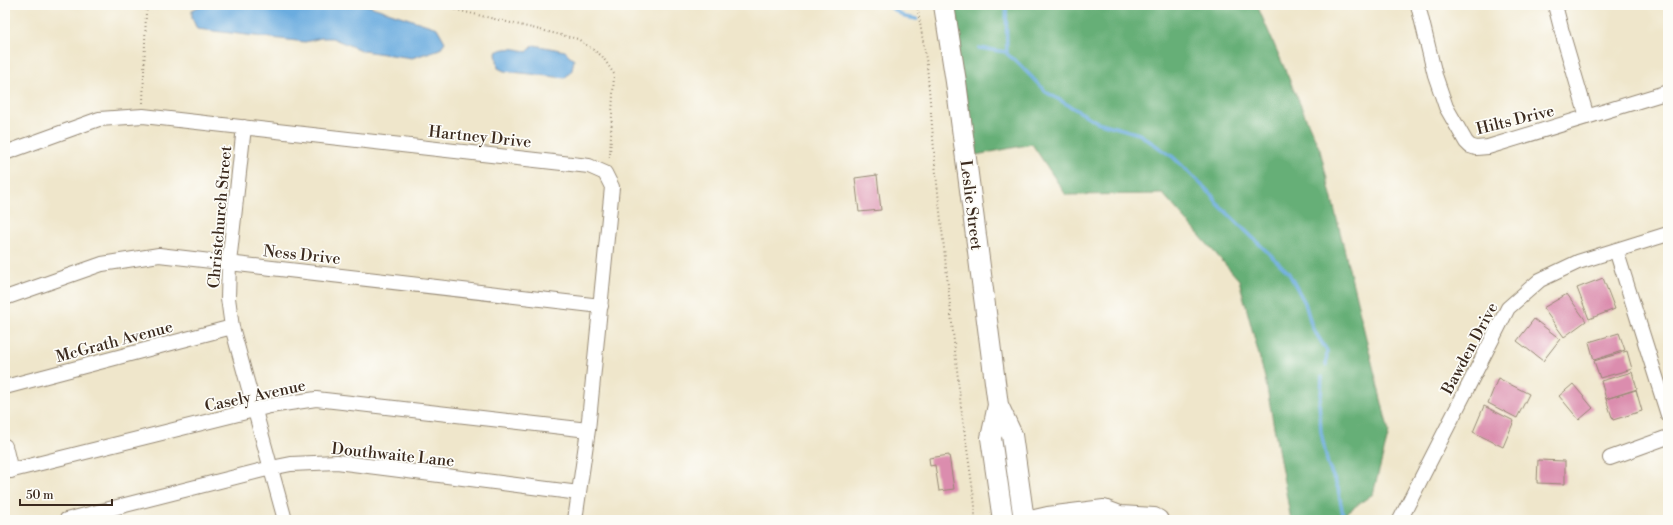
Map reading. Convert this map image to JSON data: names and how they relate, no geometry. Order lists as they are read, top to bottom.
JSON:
{
  "streets": {
    "main road": ["Leslie Street"],
    "street": [
      "Hilts Drive",
      "Hartney Drive",
      "Christchurch Street",
      "Ness Drive",
      "McGrath Avenue",
      "Bawden Drive",
      "Casely Avenue",
      "Douthwaite Lane"
    ]
  },
  "crossings": [
    ["Hartney Drive", "Christchurch Street"],
    ["Christchurch Street", "Ness Drive"],
    ["Christchurch Street", "McGrath Avenue"],
    ["Christchurch Street", "Casely Avenue"],
    ["Christchurch Street", "Douthwaite Lane"]
  ],
  "scale_bar": "50 m"
}
